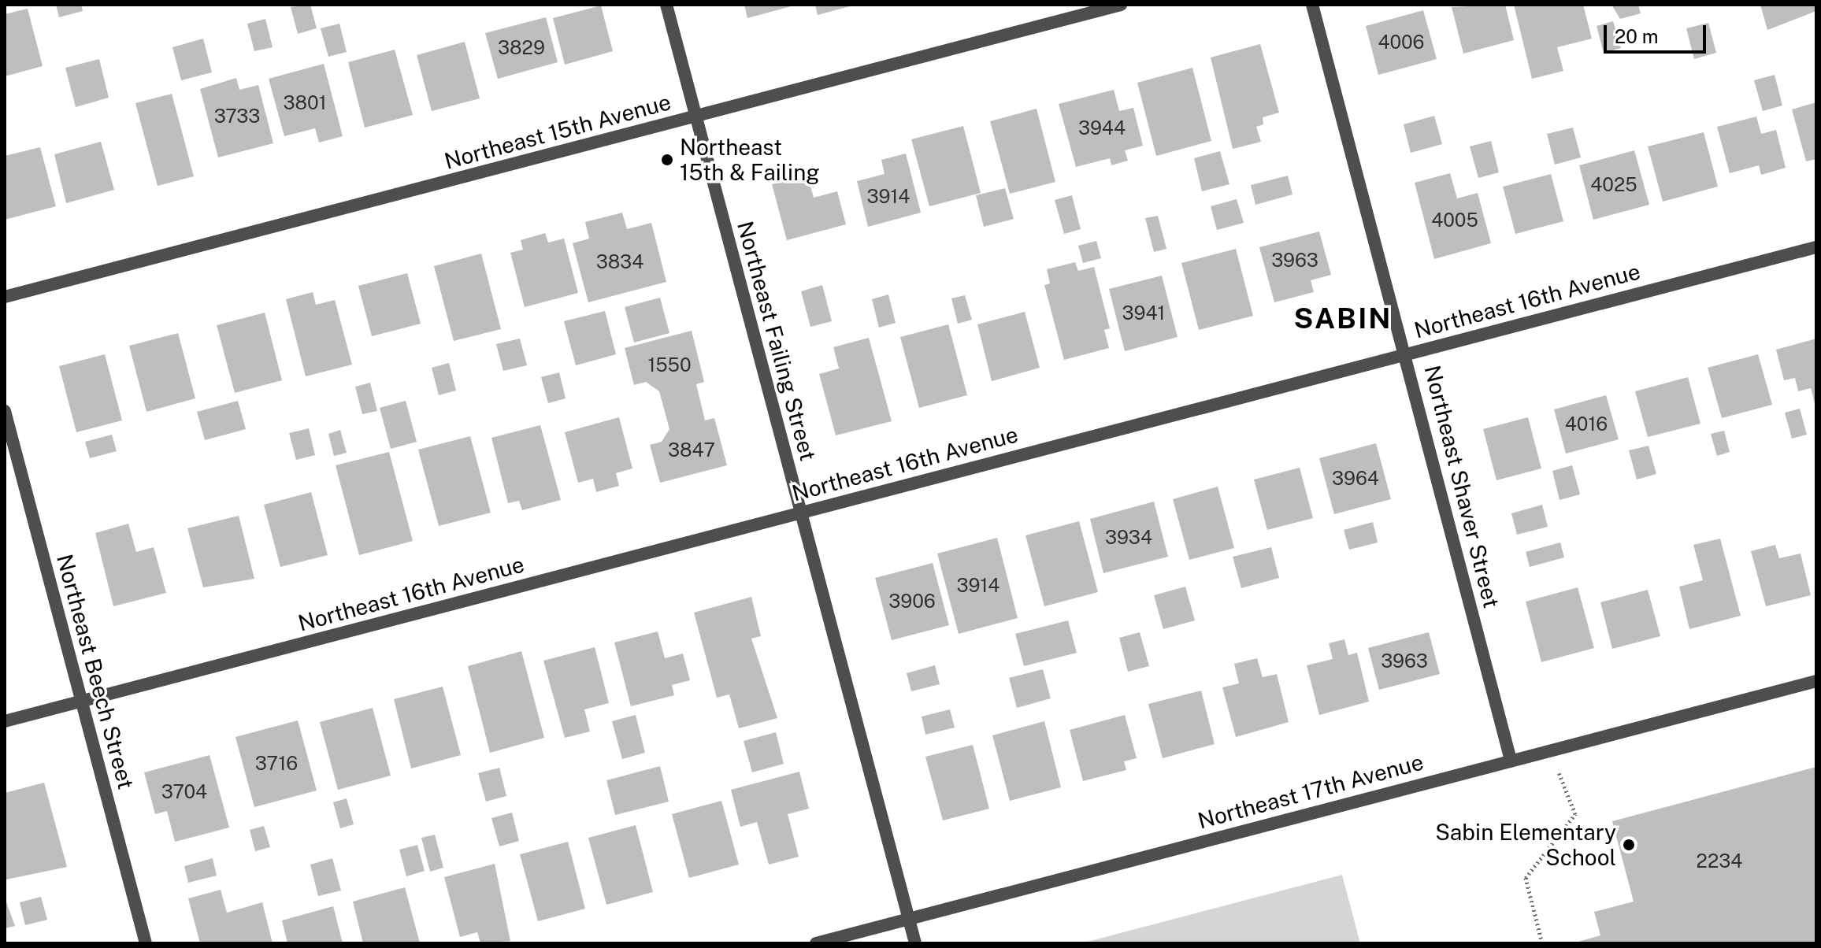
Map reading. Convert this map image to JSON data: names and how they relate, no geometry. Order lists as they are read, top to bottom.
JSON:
{
  "streets": {
    "street": [
      "Northeast 15th Avenue",
      "Northeast 16th Avenue",
      "Northeast Failing Street",
      "Northeast Shaver Street",
      "Northeast Beech Street",
      "Northeast 17th Avenue"
    ]
  },
  "crossings": [
    ["Northeast 15th Avenue", "Northeast Failing Street"],
    ["Northeast 16th Avenue", "Northeast Failing Street"],
    ["Northeast 16th Avenue", "Northeast Shaver Street"],
    ["Northeast 16th Avenue", "Northeast Beech Street"],
    ["Northeast Failing Street", "Northeast 17th Avenue"],
    ["Northeast Shaver Street", "Northeast 17th Avenue"]
  ],
  "districts": ["SABIN"],
  "places": ["Northeast 15th & Failing", "Sabin Elementary School"],
  "house_numbers": [
    "4006",
    "3829",
    "3801",
    "3733",
    "3944",
    "4025",
    "3914",
    "4005",
    "3963",
    "3834",
    "3941",
    "1550",
    "4016",
    "3847",
    "3964",
    "3934",
    "3914",
    "3906",
    "3963",
    "3716",
    "3704",
    "2234"
  ],
  "scale_bar": "20 m"
}
